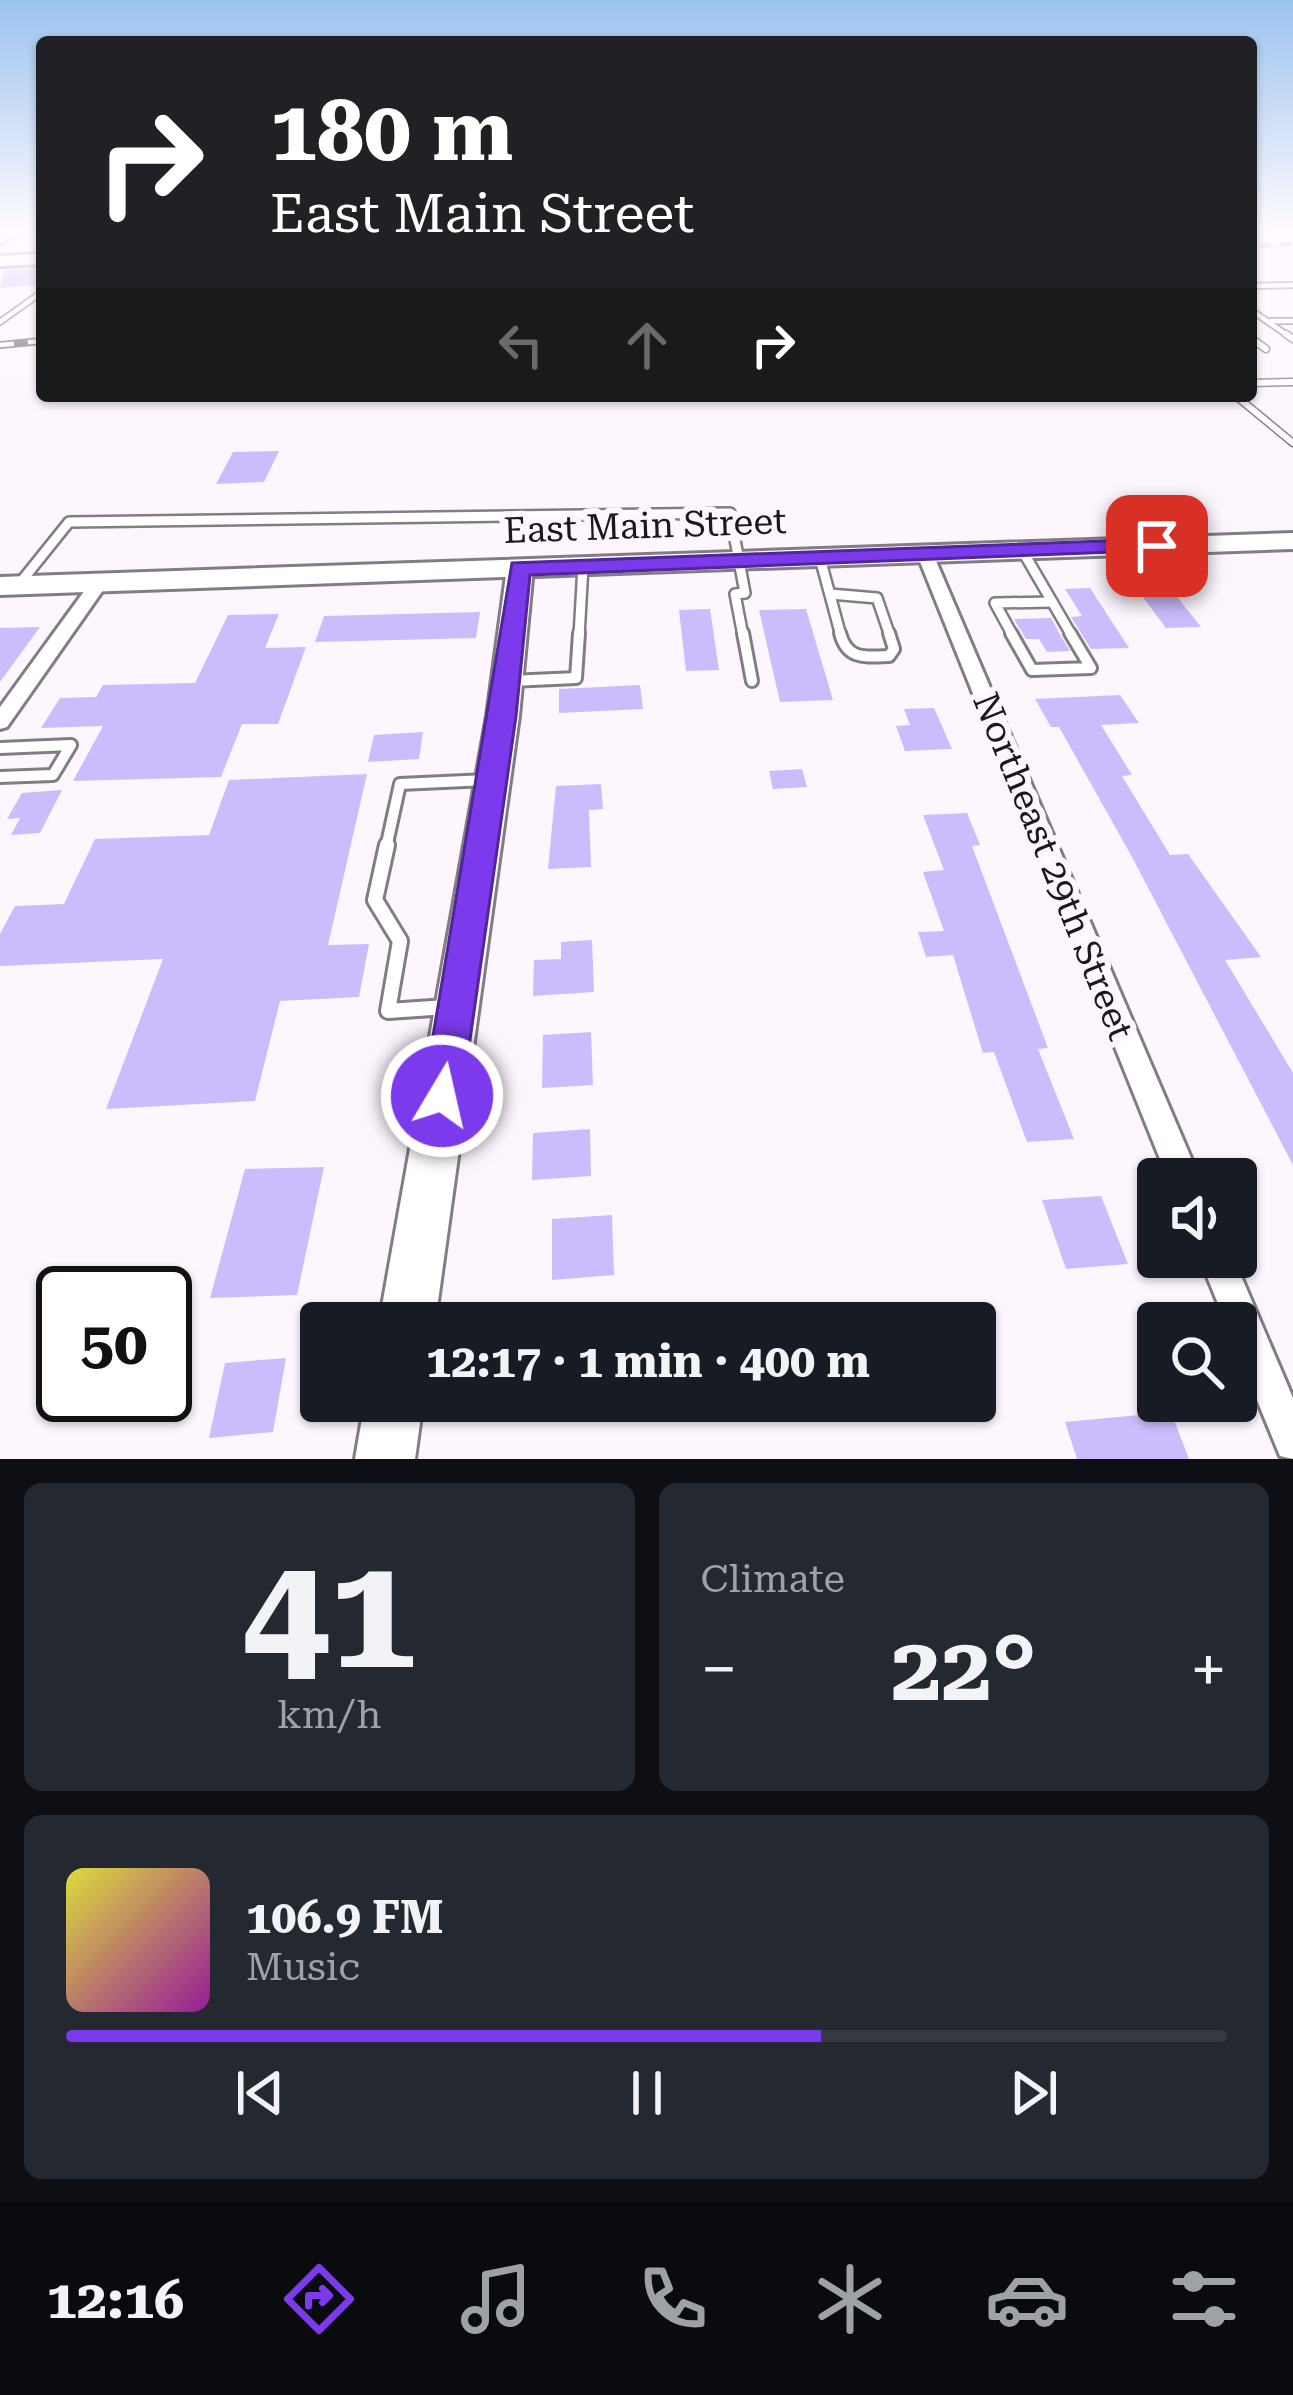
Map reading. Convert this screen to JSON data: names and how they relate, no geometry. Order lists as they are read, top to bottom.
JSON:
{
  "streets": {
    "main road": ["East Main Street"],
    "street": ["Northeast 29th Street"]
  },
  "crossings": [
    ["East Main Street", "Northeast 29th Street"]
  ],
  "page": {
    "turn": ["180 m", "East Main Street"],
    "limit": "50",
    "trip": "12:17 · 1 min · 400 m",
    "tile": [
      ["41", "km/h"],
      "Climate"
    ],
    "heat": ["−", "22°", "+"],
    "song": ["106.9 FM", "Music"],
    "tabs": "12:16"
  }
}
